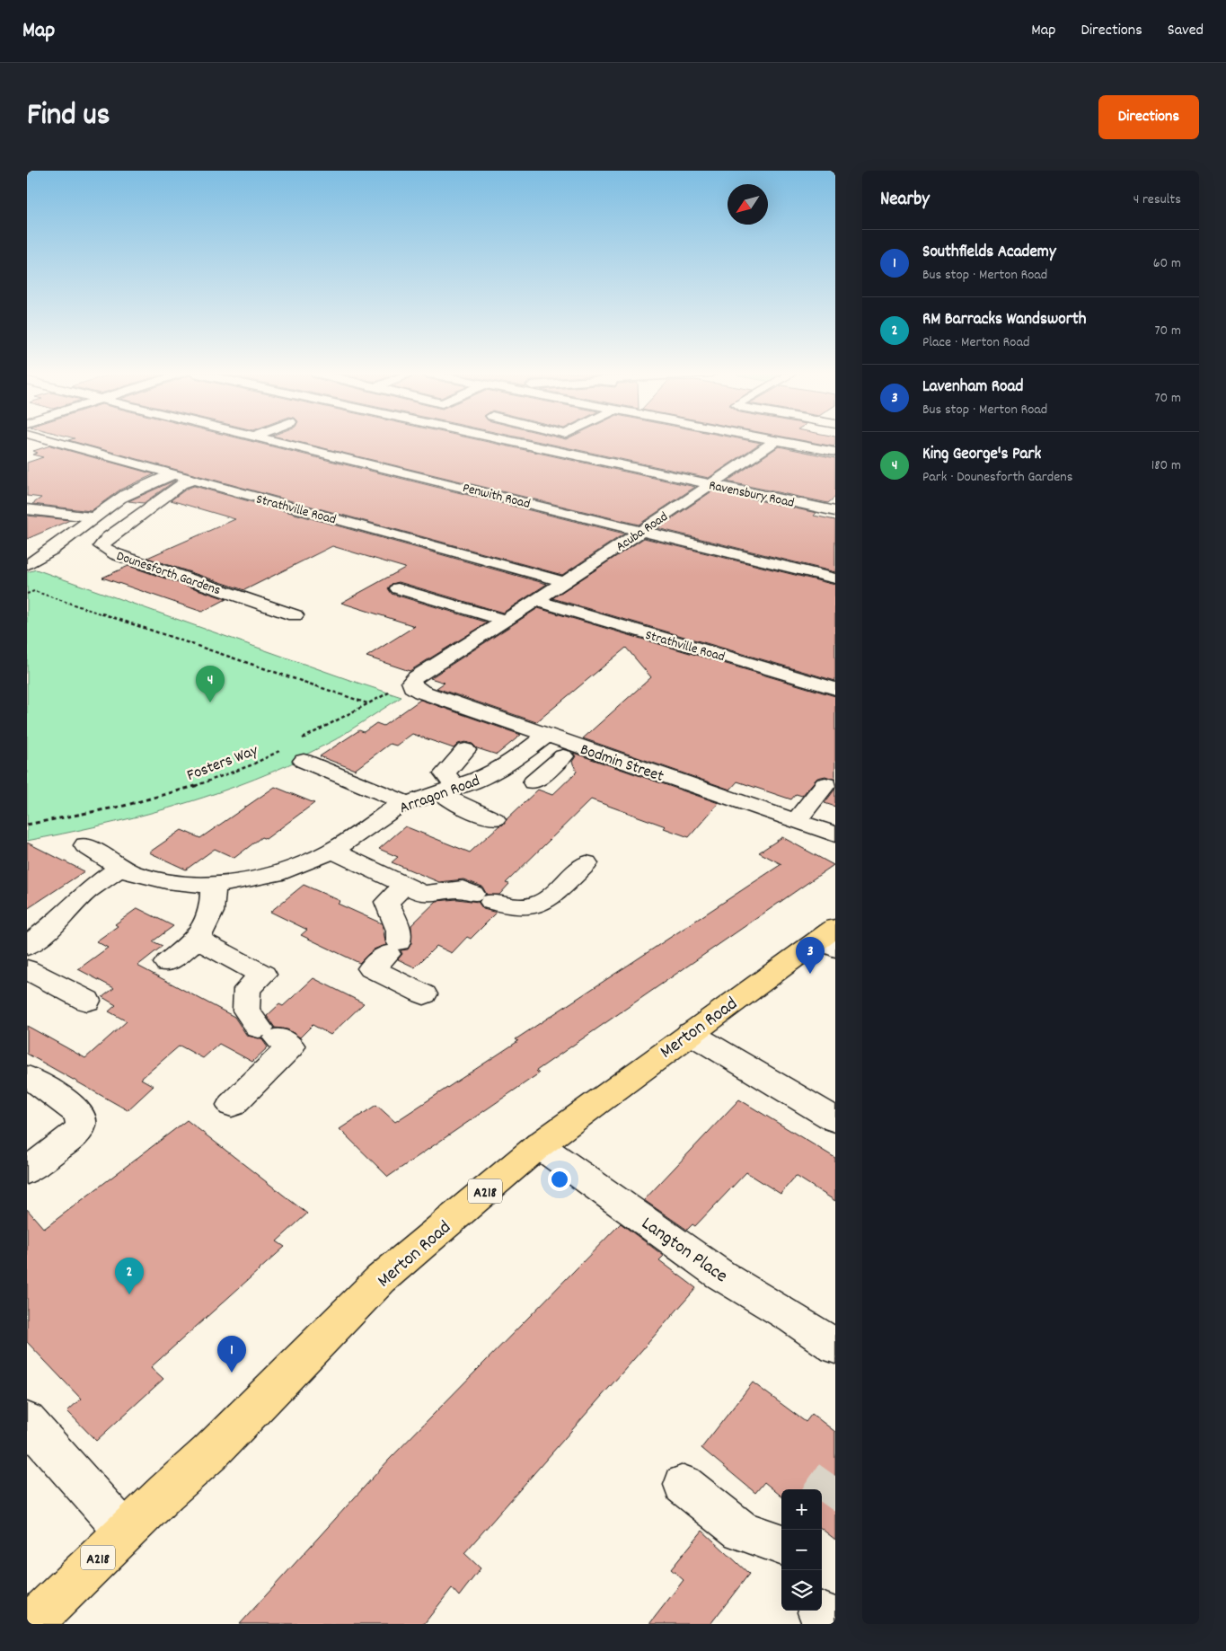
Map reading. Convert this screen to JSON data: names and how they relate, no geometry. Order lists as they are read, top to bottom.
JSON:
{
  "streets": {
    "main road": ["Merton Road", "A218"],
    "street": [
      "Ravensbury Road",
      "Penwith Road",
      "Strathville Road",
      "Acuba Road",
      "Dounesforth Gardens",
      "Bodmin Street",
      "Arragon Road",
      "Langton Place"
    ],
    "path": ["Fosters Way"]
  },
  "crossings": [
    ["Ravensbury Road", "Acuba Road"],
    ["Penwith Road", "Acuba Road"],
    ["Strathville Road", "Acuba Road"],
    ["Strathville Road", "Dounesforth Gardens"],
    ["Acuba Road", "Bodmin Street"],
    ["Bodmin Street", "Arragon Road"],
    ["Merton Road", "Langton Place"]
  ],
  "north": "bottom left",
  "page": {
    "header": "Map",
    "nav": ["Map", "Directions", "Saved"],
    "title": "Find us",
    "buttons": "Directions",
    "heading": ["Nearby", "4 results"],
    "list": [
      {
        "mark": "1",
        "name": "Southfields Academy",
        "note": "Bus stop · Merton Road",
        "value": "60 m"
      },
      {
        "mark": "2",
        "name": "RM Barracks Wandsworth",
        "note": "Place · Merton Road",
        "value": "70 m"
      },
      {
        "mark": "3",
        "name": "Lavenham Road",
        "note": "Bus stop · Merton Road",
        "value": "70 m"
      },
      {
        "mark": "4",
        "name": "King George's Park",
        "note": "Park · Dounesforth Gardens",
        "value": "180 m"
      }
    ],
    "pins": [
      "4",
      "3",
      "2",
      "1"
    ],
    "map_buttons": ["+", "−"]
  }
}
